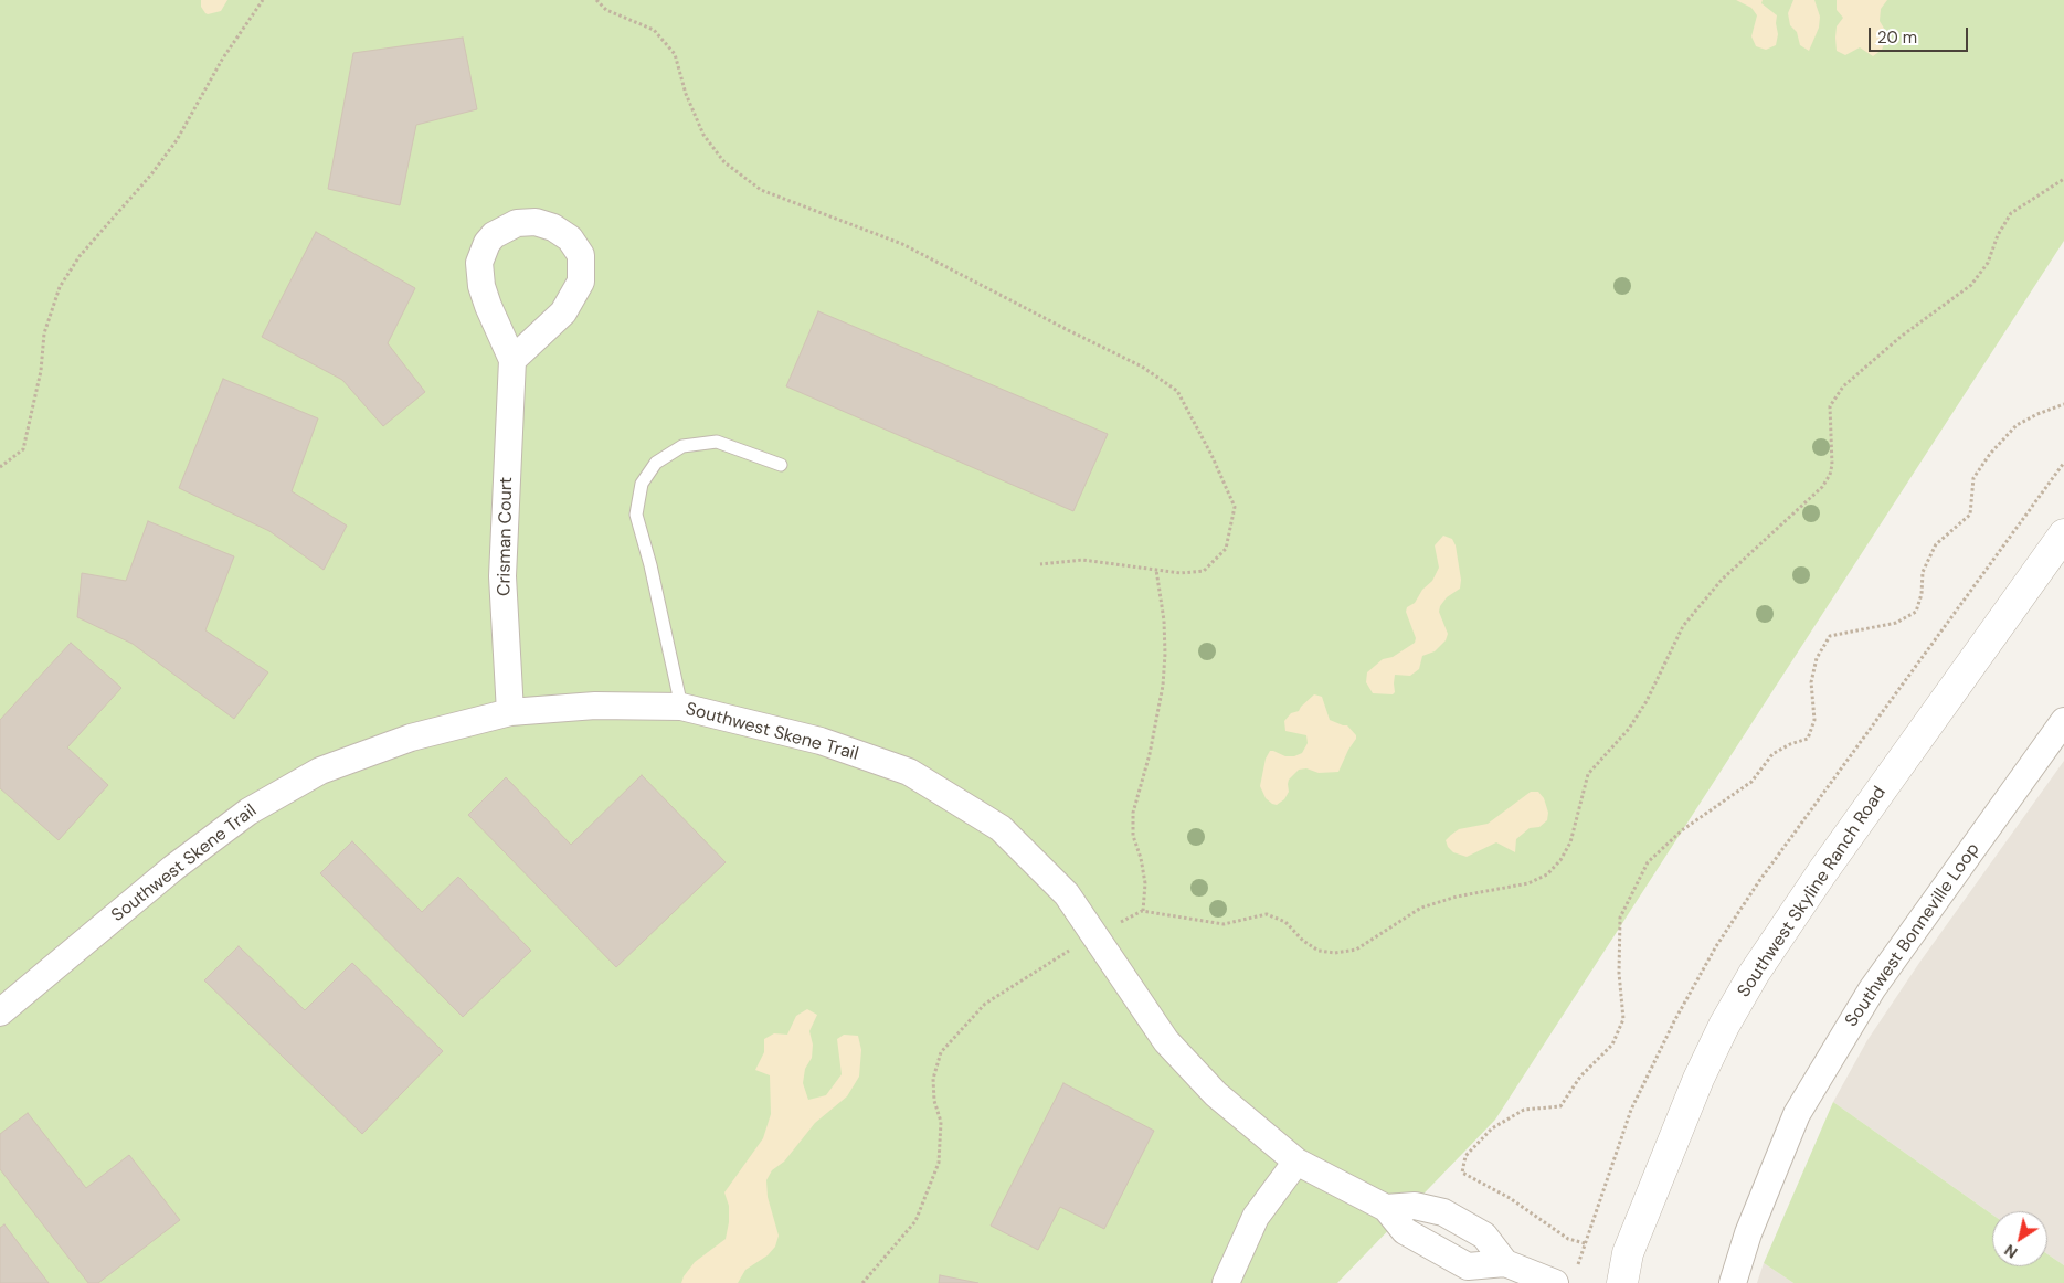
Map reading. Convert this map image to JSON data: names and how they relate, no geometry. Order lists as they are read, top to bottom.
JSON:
{
  "streets": {
    "street": [
      "Crisman Court",
      "Southwest Skene Trail",
      "Southwest Skyline Ranch Road",
      "Southwest Bonneville Loop"
    ]
  },
  "crossings": [
    ["Crisman Court", "Southwest Skene Trail"]
  ],
  "scale_bar": "20 m",
  "north": "bottom left"
}
